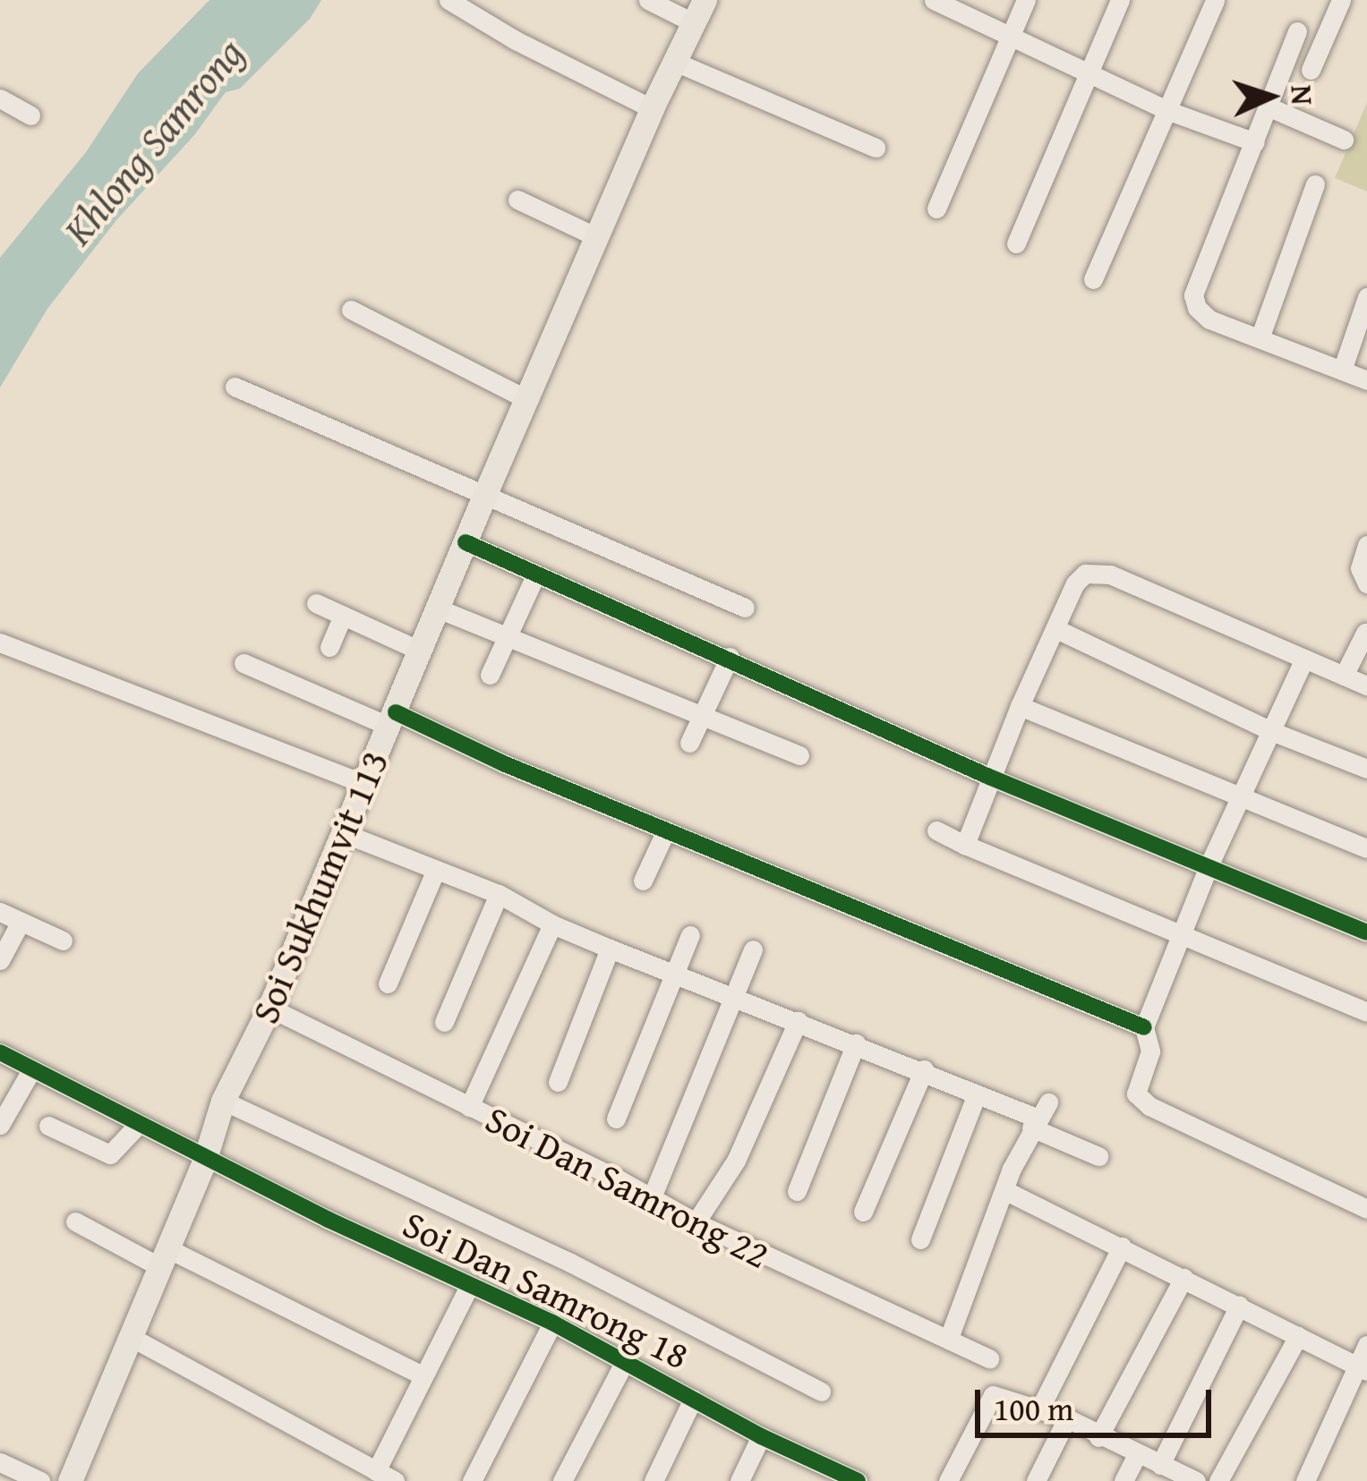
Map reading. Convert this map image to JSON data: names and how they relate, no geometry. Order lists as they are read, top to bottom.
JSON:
{
  "streets": {
    "main road": ["Soi Sukhumvit 113"],
    "street": ["Soi Dan Samrong 22", "Soi Dan Samrong 18"]
  },
  "crossings": [
    ["Soi Sukhumvit 113", "Soi Dan Samrong 22"],
    ["Soi Sukhumvit 113", "Soi Dan Samrong 18"]
  ],
  "water": ["Khlong Samrong"],
  "scale_bar": "100 m",
  "north": "right"
}
